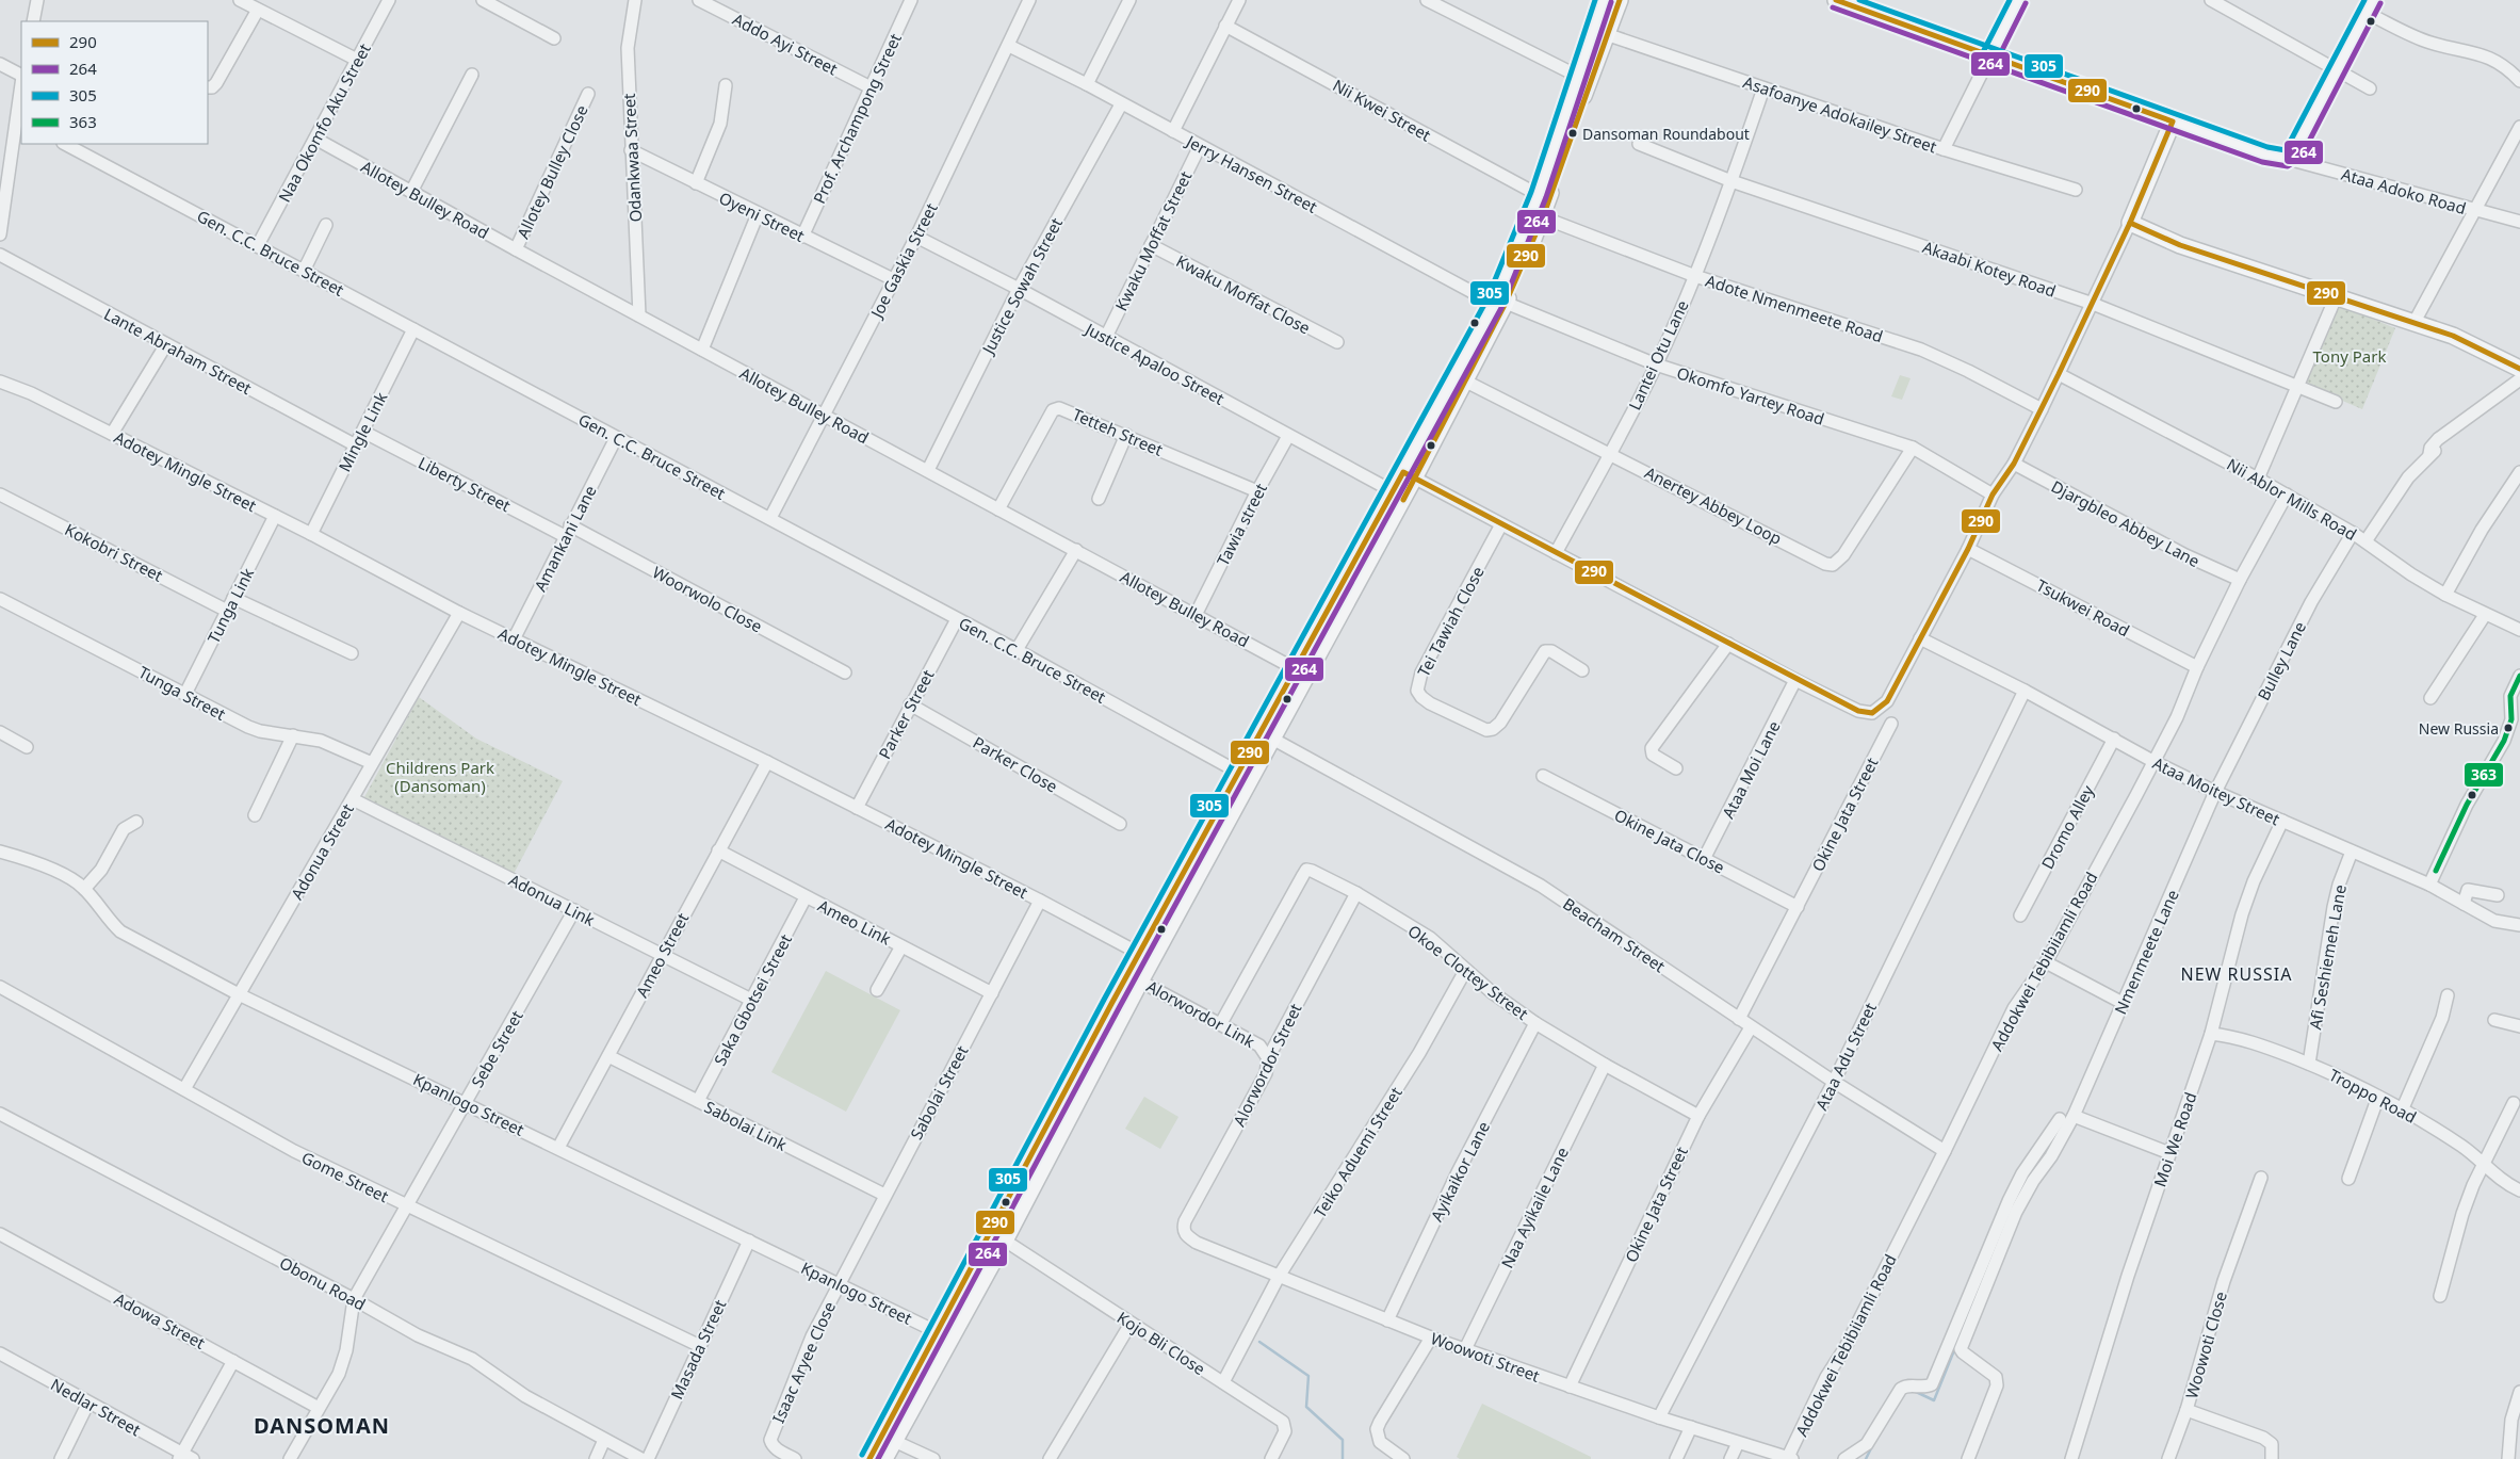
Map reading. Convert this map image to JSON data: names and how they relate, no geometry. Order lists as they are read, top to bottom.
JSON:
{
  "streets": {
    "main road": ["Ataa Adoko Road"],
    "street": [
      "Addo Ayi Street",
      "Nii Kwei Street",
      "Asafoanye Adokailey Street",
      "Prof. Archampong Street",
      "Naa Okomfo Aku Street",
      "Odankwaa Street",
      "Allotey Bulley Close",
      "Jerry Hansen Street",
      "Allotey Bulley Road",
      "Oyeni Street",
      "Kwaku Moffat Street",
      "Gen. C.C. Bruce Street",
      "Joe Gaskia Street",
      "Akaabi Kotey Road",
      "Justice Sowah Street",
      "Kwaku Moffat Close",
      "Adote Nmenmeete Road",
      "Lante Abraham Street",
      "Lantei Otu Lane",
      "Justice Apaloo Street",
      "Okomfo Yartey Road",
      "Mingle Link",
      "Tetteh Street",
      "Adotey Mingle Street",
      "Liberty Street",
      "Nii Ablor Mills Road",
      "Anertey Abbey Loop",
      "Djargbleo Abbey Lane",
      "Tawia street",
      "Amankani Lane",
      "Kokobri Street",
      "Woorwolo Close",
      "Tunga Link",
      "Tsukwei Road",
      "Tei Tawiah Close",
      "Bulley Lane",
      "Tunga Street",
      "Parker Street",
      "Parker Close",
      "Ataa Moi Lane",
      "Ataa Moitey Street",
      "Okine Jata Street",
      "Dromo Alley",
      "Okine Jata Close",
      "Adonua Street",
      "Adonua Link",
      "Ameo Link",
      "Beacham Street",
      "Nmenmeete Lane",
      "Ameo Street",
      "Afi Seshiemeh Lane",
      "Addokwei Tebibiiamli Road",
      "Okoe Clottey Street",
      "Saka Gbotsei Street",
      "Alorwordor Link",
      "Sebe Street",
      "Ataa Adu Street",
      "Alorwordor Street",
      "Sabolai Street",
      "Troppo Road",
      "Kpanlogo Street",
      "Sabolai Link",
      "Moi We Road",
      "Teiko Aduemi Street",
      "Ayikaikor Lane",
      "Gome Street",
      "Naa Ayikaile Lane",
      "Obonu Road",
      "Adowa Street",
      "Kojo Bli Close",
      "Woowoti Close",
      "Masada Street",
      "Woowoti Street",
      "Isaac Aryee Close",
      "Nedlar Street"
    ]
  },
  "crossings": [
    ["Addo Ayi Street", "Prof. Archampong Street"],
    ["Asafoanye Adokailey Street", "Lantei Otu Lane"],
    ["Prof. Archampong Street", "Oyeni Street"],
    ["Naa Okomfo Aku Street", "Allotey Bulley Road"],
    ["Naa Okomfo Aku Street", "Gen. C.C. Bruce Street"],
    ["Odankwaa Street", "Allotey Bulley Road"],
    ["Odankwaa Street", "Oyeni Street"],
    ["Allotey Bulley Close", "Allotey Bulley Road"],
    ["Jerry Hansen Street", "Kwaku Moffat Street"],
    ["Jerry Hansen Street", "Joe Gaskia Street"],
    ["Jerry Hansen Street", "Justice Sowah Street"],
    ["Jerry Hansen Street", "Okomfo Yartey Road"],
    ["Allotey Bulley Road", "Joe Gaskia Street"],
    ["Allotey Bulley Road", "Justice Sowah Street"],
    ["Allotey Bulley Road", "Tetteh Street"],
    ["Allotey Bulley Road", "Tawia street"],
    ["Oyeni Street", "Joe Gaskia Street"],
    ["Kwaku Moffat Street", "Kwaku Moffat Close"],
    ["Kwaku Moffat Street", "Justice Apaloo Street"],
    ["Gen. C.C. Bruce Street", "Joe Gaskia Street"],
    ["Gen. C.C. Bruce Street", "Mingle Link"],
    ["Gen. C.C. Bruce Street", "Amankani Lane"],
    ["Gen. C.C. Bruce Street", "Parker Street"],
    ["Joe Gaskia Street", "Justice Apaloo Street"],
    ["Akaabi Kotey Road", "Lantei Otu Lane"],
    ["Justice Sowah Street", "Justice Apaloo Street"],
    ["Adote Nmenmeete Road", "Lantei Otu Lane"],
    ["Lante Abraham Street", "Mingle Link"],
    ["Lantei Otu Lane", "Okomfo Yartey Road"],
    ["Lantei Otu Lane", "Anertey Abbey Loop"],
    ["Justice Apaloo Street", "Tawia street"],
    ["Okomfo Yartey Road", "Anertey Abbey Loop"],
    ["Mingle Link", "Adotey Mingle Street"],
    ["Mingle Link", "Liberty Street"],
    ["Tetteh Street", "Tawia street"],
    ["Adotey Mingle Street", "Amankani Lane"],
    ["Adotey Mingle Street", "Tunga Link"],
    ["Adotey Mingle Street", "Parker Street"],
    ["Adotey Mingle Street", "Adonua Street"],
    ["Adotey Mingle Street", "Ameo Street"],
    ["Adotey Mingle Street", "Sabolai Street"],
    ["Liberty Street", "Amankani Lane"],
    ["Liberty Street", "Woorwolo Close"],
    ["Nii Ablor Mills Road", "Bulley Lane"],
    ["Nii Ablor Mills Road", "Addokwei Tebibiiamli Road"],
    ["Djargbleo Abbey Lane", "Addokwei Tebibiiamli Road"],
    ["Amankani Lane", "Woorwolo Close"],
    ["Kokobri Street", "Tunga Link"],
    ["Tunga Link", "Tunga Street"],
    ["Tsukwei Road", "Addokwei Tebibiiamli Road"],
    ["Bulley Lane", "Ataa Moitey Street"],
    ["Bulley Lane", "Nmenmeete Lane"],
    ["Tunga Street", "Adonua Street"],
    ["Parker Street", "Parker Close"],
    ["Ataa Moi Lane", "Okine Jata Close"],
    ["Ataa Moitey Street", "Dromo Alley"],
    ["Ataa Moitey Street", "Nmenmeete Lane"],
    ["Ataa Moitey Street", "Afi Seshiemeh Lane"],
    ["Ataa Moitey Street", "Addokwei Tebibiiamli Road"],
    ["Ataa Moitey Street", "Ataa Adu Street"],
    ["Ataa Moitey Street", "Moi We Road"],
    ["Okine Jata Street", "Okine Jata Close"],
    ["Okine Jata Street", "Beacham Street"],
    ["Okine Jata Street", "Okoe Clottey Street"],
    ["Okine Jata Street", "Woowoti Street"],
    ["Adonua Street", "Adonua Link"],
    ["Adonua Street", "Kpanlogo Street"],
    ["Adonua Street", "Gome Street"],
    ["Adonua Link", "Ameo Street"],
    ["Adonua Link", "Saka Gbotsei Street"],
    ["Adonua Link", "Sebe Street"],
    ["Ameo Link", "Ameo Street"],
    ["Ameo Link", "Saka Gbotsei Street"],
    ["Ameo Link", "Sabolai Street"],
    ["Beacham Street", "Addokwei Tebibiiamli Road"],
    ["Beacham Street", "Ataa Adu Street"],
    ["Ameo Street", "Kpanlogo Street"],
    ["Ameo Street", "Sabolai Link"],
    ["Afi Seshiemeh Lane", "Troppo Road"],
    ["Addokwei Tebibiiamli Road", "Woowoti Street"],
    ["Okoe Clottey Street", "Alorwordor Link"],
    ["Okoe Clottey Street", "Alorwordor Street"],
    ["Okoe Clottey Street", "Teiko Aduemi Street"],
    ["Okoe Clottey Street", "Ayikaikor Lane"],
    ["Okoe Clottey Street", "Naa Ayikaile Lane"],
    ["Saka Gbotsei Street", "Sabolai Link"],
    ["Alorwordor Link", "Alorwordor Street"],
    ["Sebe Street", "Kpanlogo Street"],
    ["Sebe Street", "Gome Street"],
    ["Sebe Street", "Obonu Road"],
    ["Ataa Adu Street", "Woowoti Street"],
    ["Alorwordor Street", "Woowoti Street"],
    ["Sabolai Street", "Kpanlogo Street"],
    ["Sabolai Street", "Sabolai Link"],
    ["Sabolai Street", "Isaac Aryee Close"],
    ["Troppo Road", "Moi We Road"],
    ["Kpanlogo Street", "Masada Street"],
    ["Kpanlogo Street", "Isaac Aryee Close"],
    ["Teiko Aduemi Street", "Kojo Bli Close"],
    ["Teiko Aduemi Street", "Woowoti Street"],
    ["Ayikaikor Lane", "Woowoti Street"],
    ["Gome Street", "Masada Street"],
    ["Naa Ayikaile Lane", "Woowoti Street"]
  ],
  "districts": ["NEW RUSSIA", "DANSOMAN"],
  "parks": ["Tony Park", "Childrens Park (Dansoman)"],
  "places": ["Dansoman Roundabout", "New Russia"],
  "lines": [
    "transit line 290",
    "transit line 305",
    "transit line 264",
    "transit line 363"
  ],
  "legend": [
    "290",
    "264",
    "305",
    "363"
  ]
}
